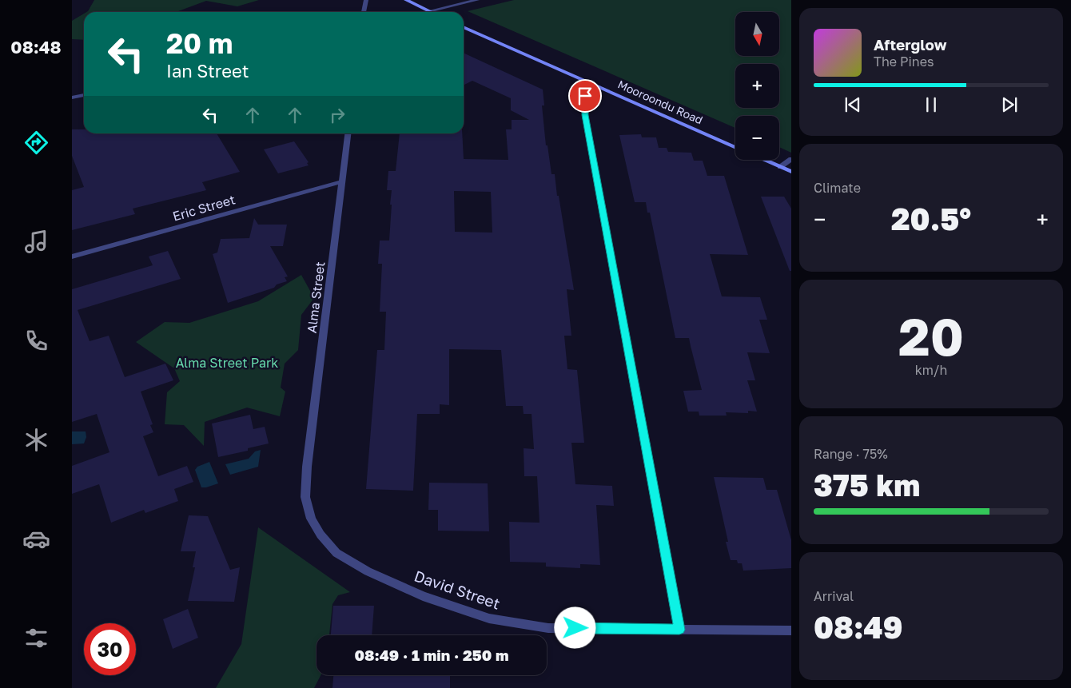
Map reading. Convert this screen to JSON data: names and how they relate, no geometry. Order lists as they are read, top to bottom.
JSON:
{
  "streets": {
    "street": [
      "Mooroondu Road",
      "Eric Street",
      "Alma Street",
      "David Street"
    ]
  },
  "crossings": [
    ["Eric Street", "Alma Street"],
    ["Alma Street", "David Street"]
  ],
  "parks": ["Alma Street Park"],
  "north": "bottom",
  "page": {
    "tabs": "08:48",
    "map_buttons": ["+", "−"],
    "turn": ["20 m", "Ian Street"],
    "song": ["Afterglow", "The Pines"],
    "tile": [
      "Climate",
      ["20", "km/h"],
      ["Range · 75%", "375 km"],
      ["Arrival", "08:49"]
    ],
    "heat": ["−", "20.5°", "+"],
    "limit": "30",
    "trip": "08:49 · 1 min · 250 m"
  }
}
